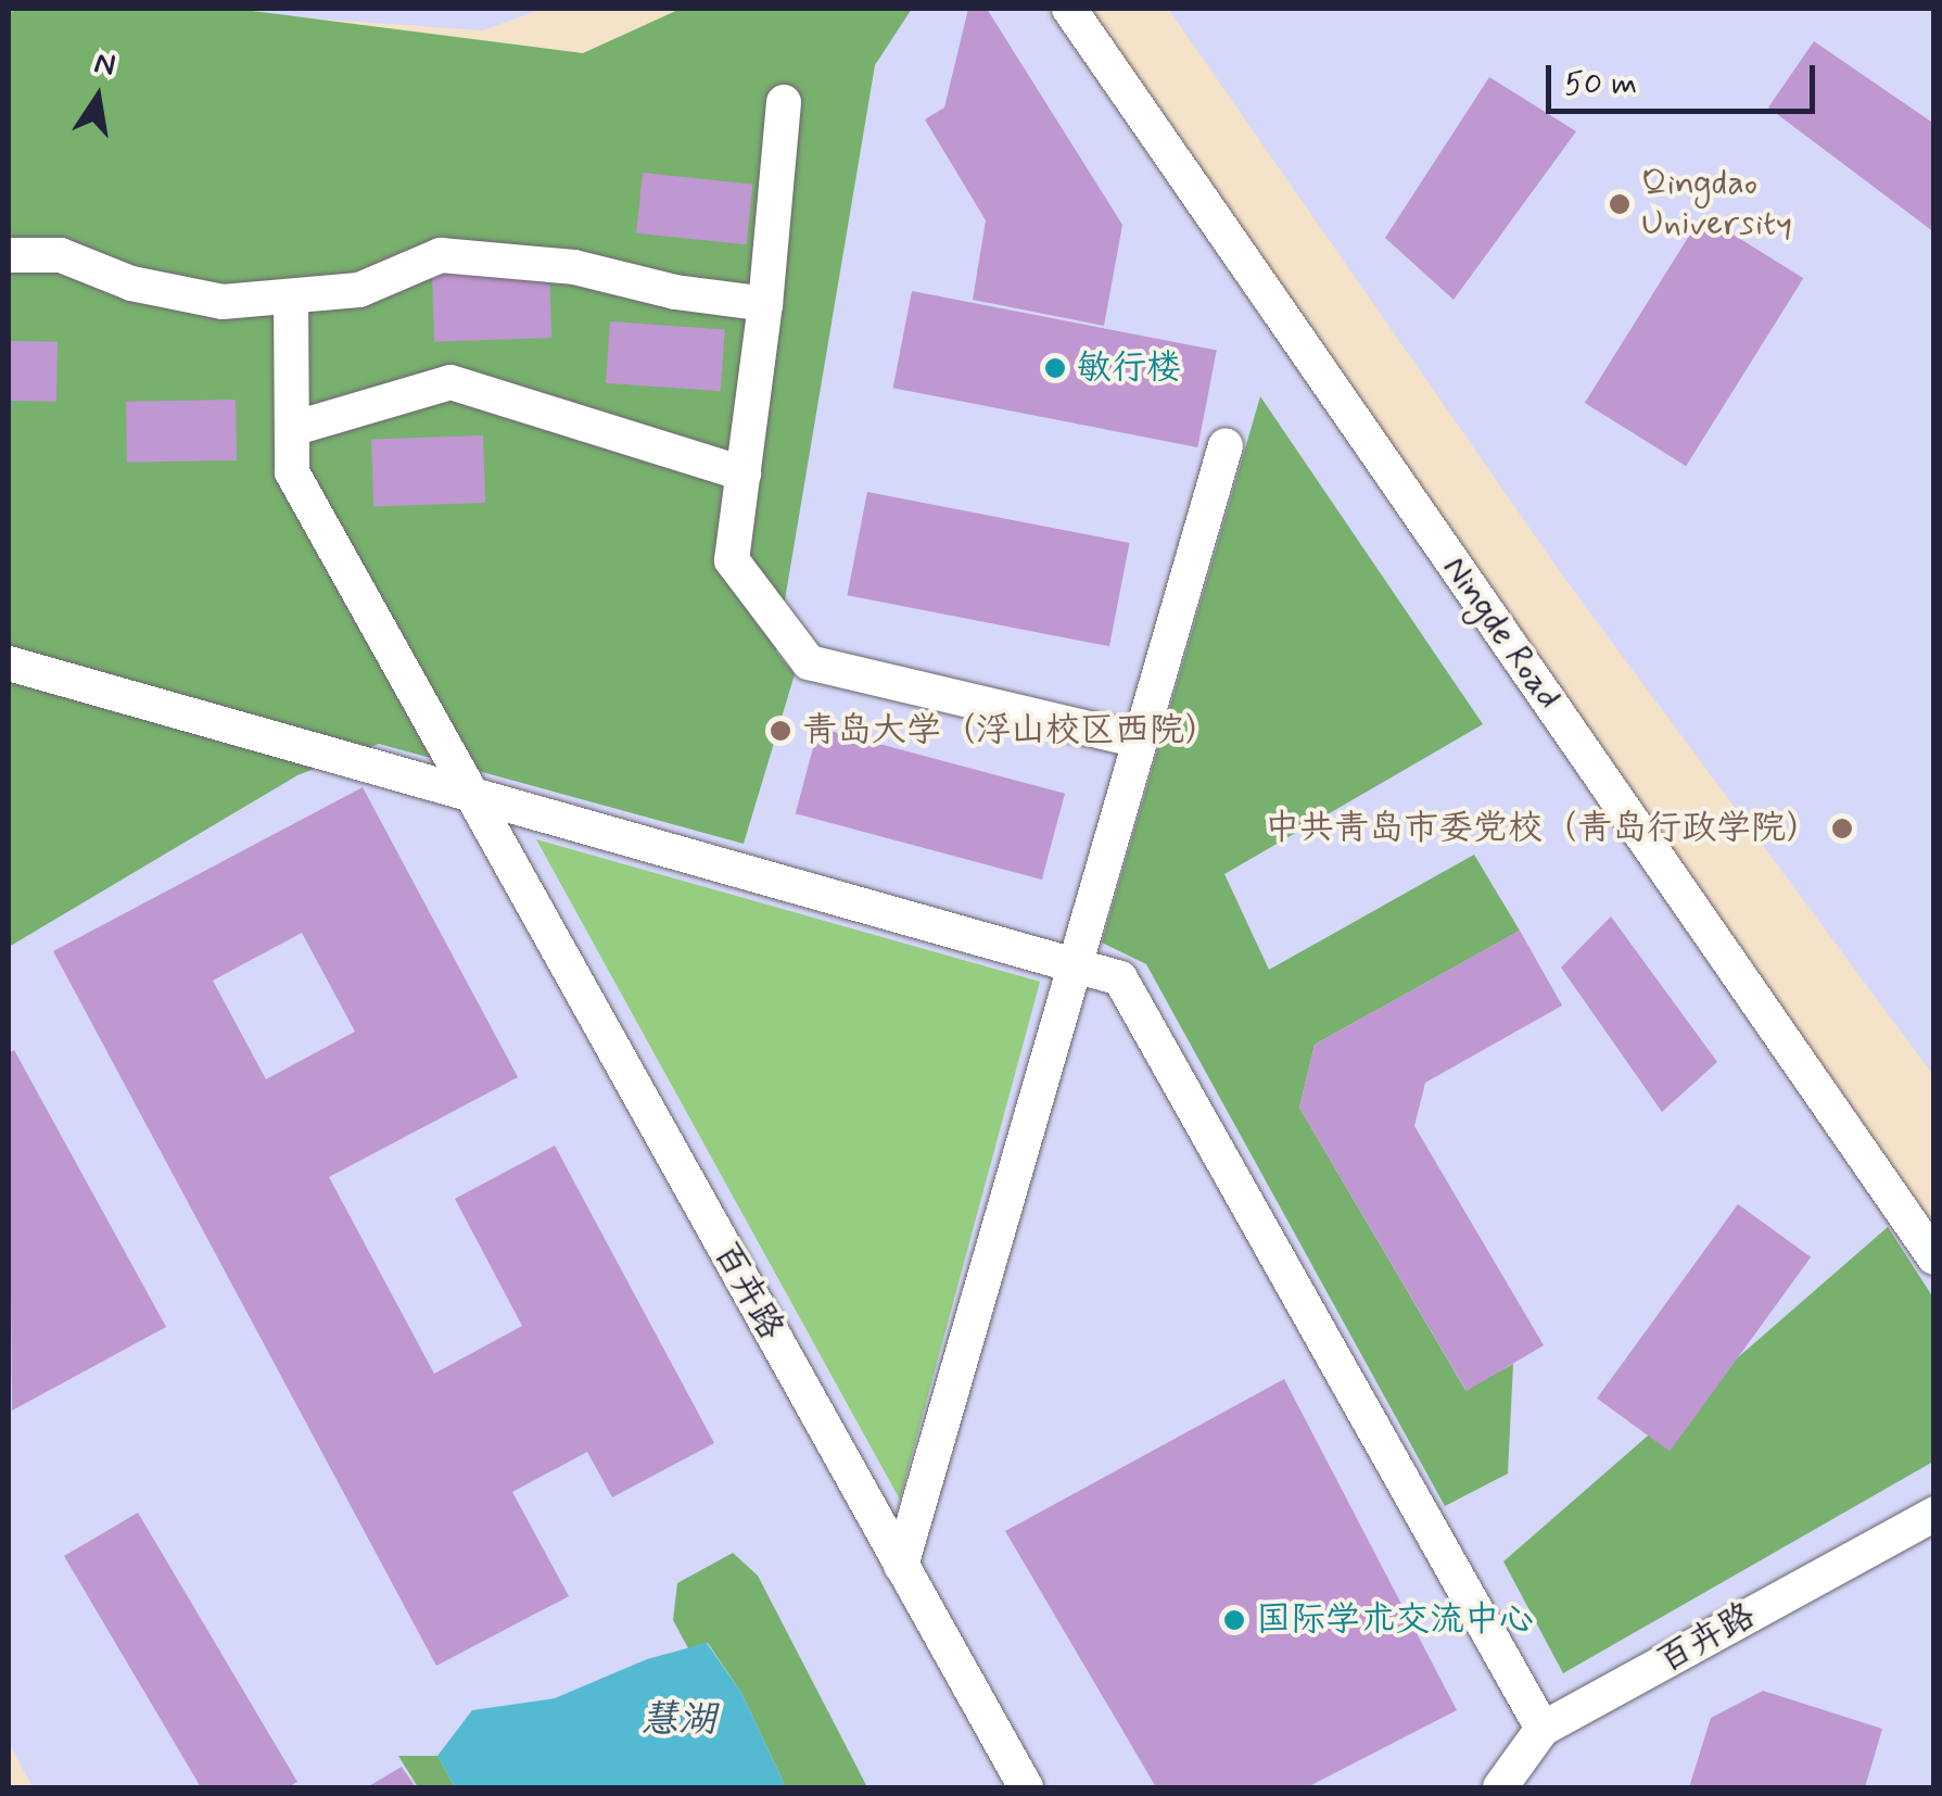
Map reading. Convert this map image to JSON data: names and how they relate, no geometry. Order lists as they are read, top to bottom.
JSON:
{
  "streets": {
    "street": ["Ningde Road", "百卉路"]
  },
  "water": ["慧湖"],
  "places": [
    "Qingdao University",
    "敏行楼",
    "青岛大学（浮山校区西院）",
    "中共青岛市委党校（青岛行政学院）",
    "国际学术交流中心"
  ],
  "scale_bar": "50 m",
  "north": "top"
}
